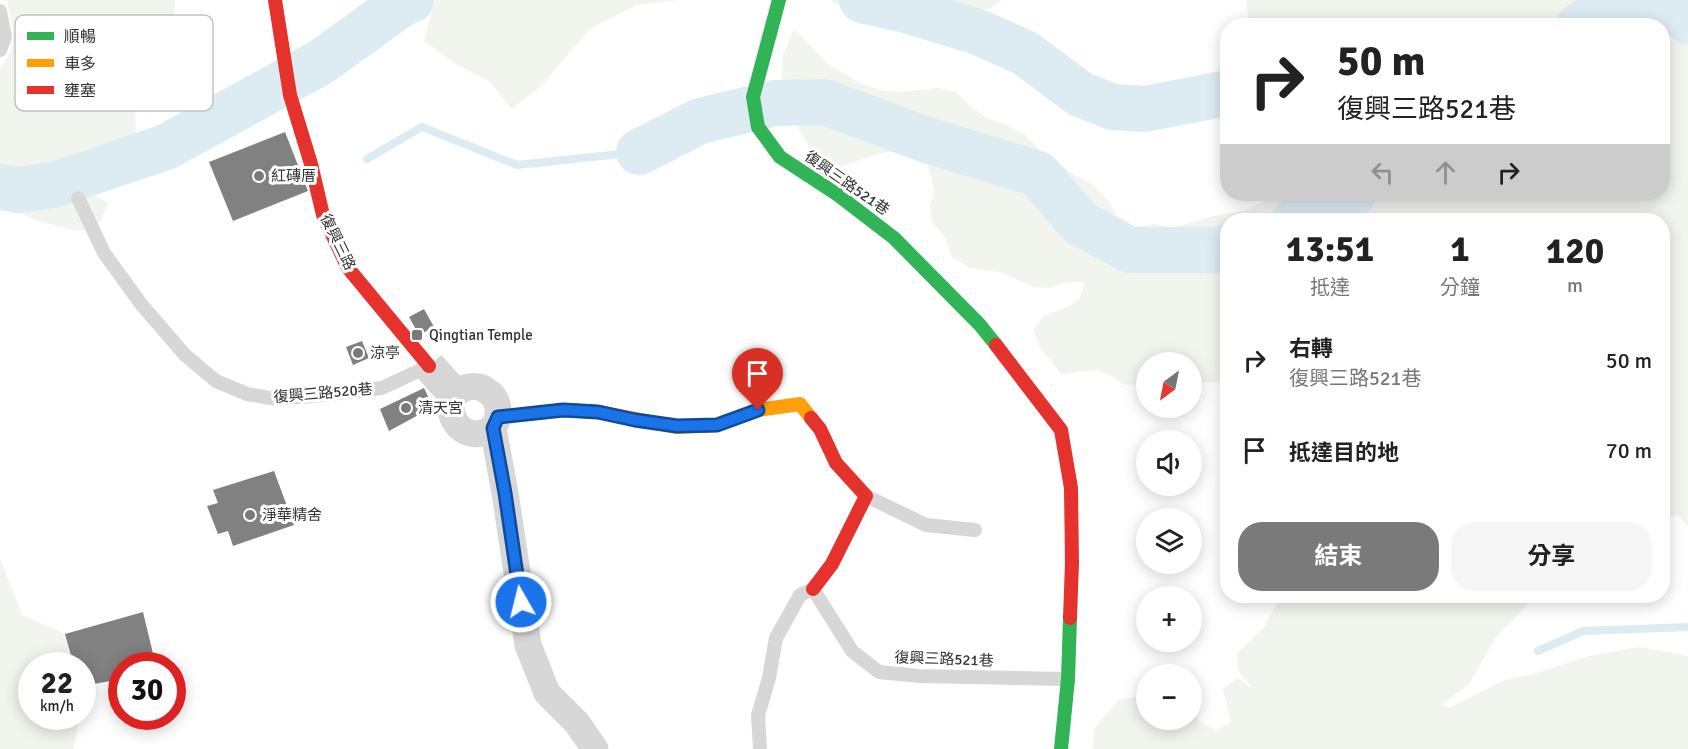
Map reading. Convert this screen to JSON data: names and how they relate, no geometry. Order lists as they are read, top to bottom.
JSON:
{
  "streets": {
    "street": ["復興三路521巷", "復興三路"],
    "lane": ["復興三路520巷"]
  },
  "crossings": [
    ["復興三路", "復興三路520巷"]
  ],
  "places": {
    "other": [
      "紅磚厝",
      "涼亭",
      "清天宮",
      "淨華精舍"
    ],
    "transit": ["Qingtian Temple"]
  },
  "legend": ["順暢", "車多", "壅塞"],
  "north": "bottom left",
  "page": {
    "turn": ["50 m", "復興三路521巷"],
    "eta": [
      "13:51",
      "抵達",
      "1",
      "分鐘",
      "120",
      "m"
    ],
    "list": [
      {
        "name": "右轉",
        "note": "復興三路521巷",
        "value": "50 m"
      },
      {
        "name": "抵達目的地",
        "value": "70 m"
      }
    ],
    "map_buttons": ["+", "−"],
    "buttons": ["結束", "分享"],
    "speed": "22 km/h",
    "limit": "30"
  }
}
